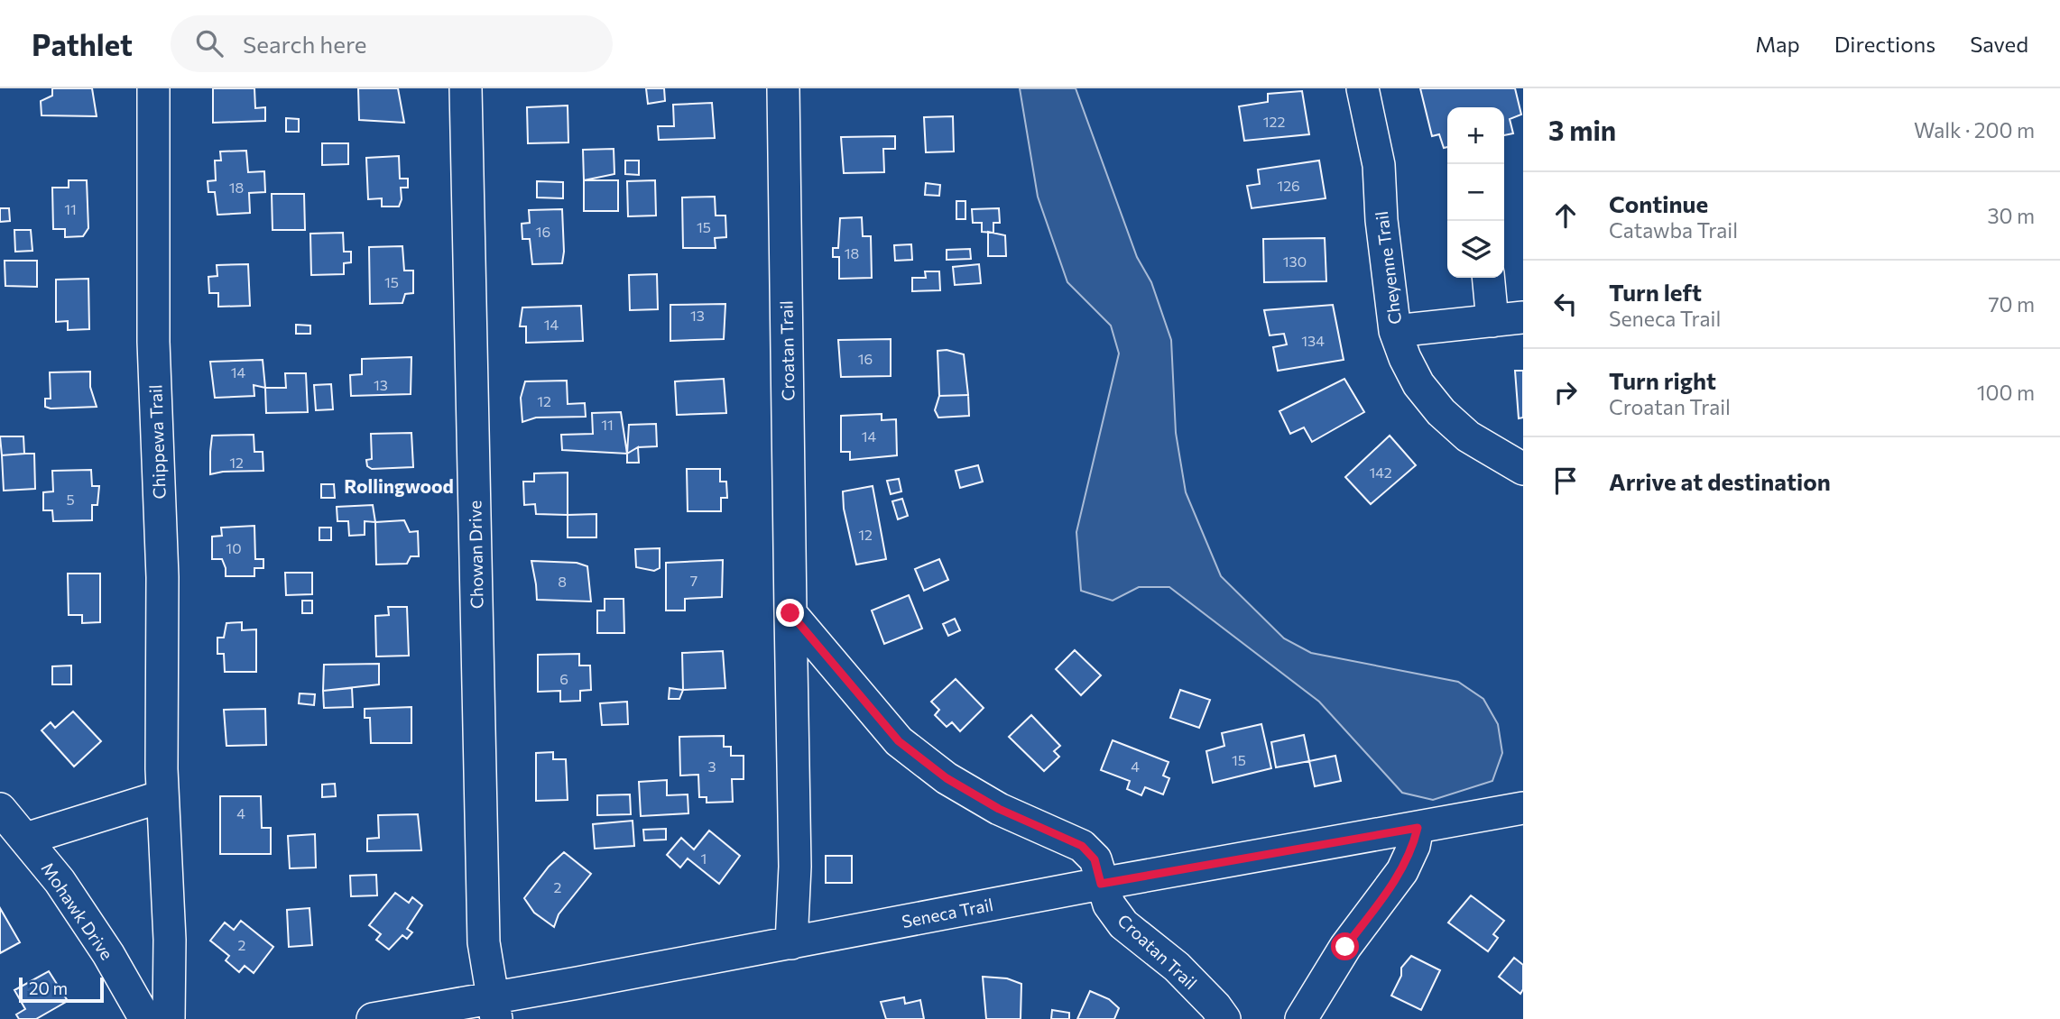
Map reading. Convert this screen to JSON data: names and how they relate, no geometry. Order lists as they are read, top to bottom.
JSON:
{
  "streets": {
    "street": [
      "Cheyenne Trail",
      "Croatan Trail",
      "Chippewa Trail",
      "Chowan Drive",
      "Mohawk Drive",
      "Seneca Trail"
    ]
  },
  "crossings": [
    ["Croatan Trail", "Seneca Trail"],
    ["Chowan Drive", "Seneca Trail"]
  ],
  "districts": ["Rollingwood"],
  "house_numbers": [
    "122",
    "126",
    "18",
    "11",
    "15",
    "16",
    "18",
    "130",
    "15",
    "13",
    "14",
    "134",
    "16",
    "14",
    "13",
    "12",
    "11",
    "14",
    "12",
    "142",
    "5",
    "12",
    "10",
    "7",
    "8",
    "6",
    "15",
    "3",
    "4",
    "4",
    "1",
    "2",
    "2"
  ],
  "scale_bar": "20 m",
  "page": {
    "header": "Pathlet",
    "search": "Search here",
    "nav": ["Map", "Directions", "Saved"],
    "heading": ["3 min", "Walk · 200 m"],
    "map_buttons": ["+", "−"],
    "list": [
      ["Continue", "Catawba Trail", "30 m"],
      ["Turn left", "Seneca Trail", "70 m"],
      ["Turn right", "Croatan Trail", "100 m"],
      "Arrive at destination"
    ],
    "scale": "20 m"
  }
}
